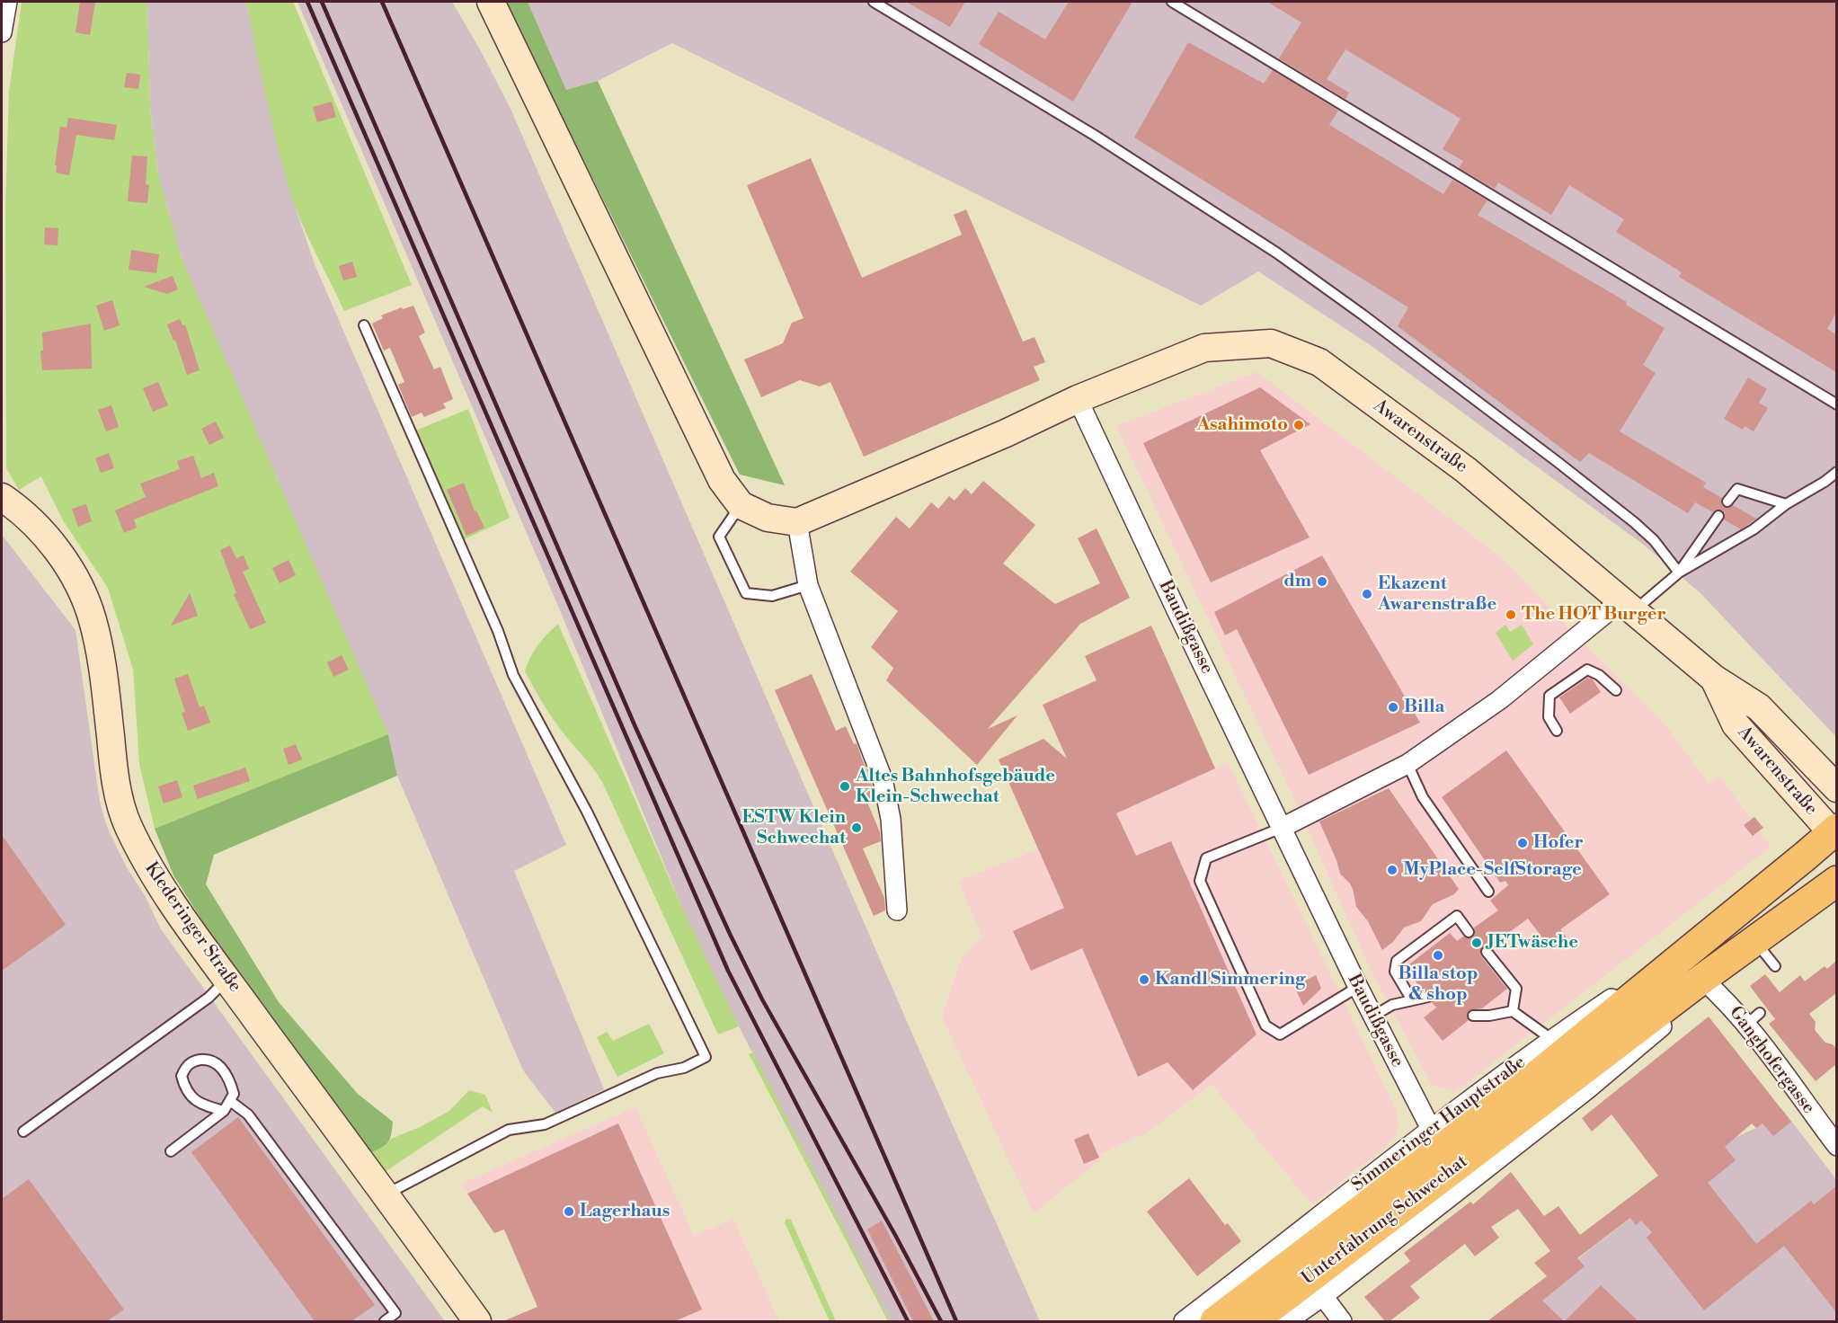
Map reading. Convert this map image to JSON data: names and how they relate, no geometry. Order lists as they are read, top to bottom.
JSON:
{
  "streets": {
    "main road": ["Simmeringer Hauptstraße", "Unterfahrung Schwechat"],
    "street": [
      "Awarenstraße",
      "Baudißgasse",
      "Klederinger Straße",
      "Ganghofergasse"
    ]
  },
  "crossings": [
    ["Awarenstraße", "Baudißgasse"],
    ["Awarenstraße", "Simmeringer Hauptstraße"],
    ["Baudißgasse", "Simmeringer Hauptstraße"],
    ["Simmeringer Hauptstraße", "Unterfahrung Schwechat"]
  ],
  "places": [
    "Asahimoto",
    "dm",
    "Ekazent Awarenstraße",
    "The HOT Burger",
    "Billa",
    "Altes Bahnhofsgebäude Klein-Schwechat",
    "ESTW Klein Schwechat",
    "Hofer",
    "MyPlace-SelfStorage",
    "JETwäsche",
    "Billa stop & shop",
    "Kandl Simmering",
    "Lagerhaus"
  ]
}
